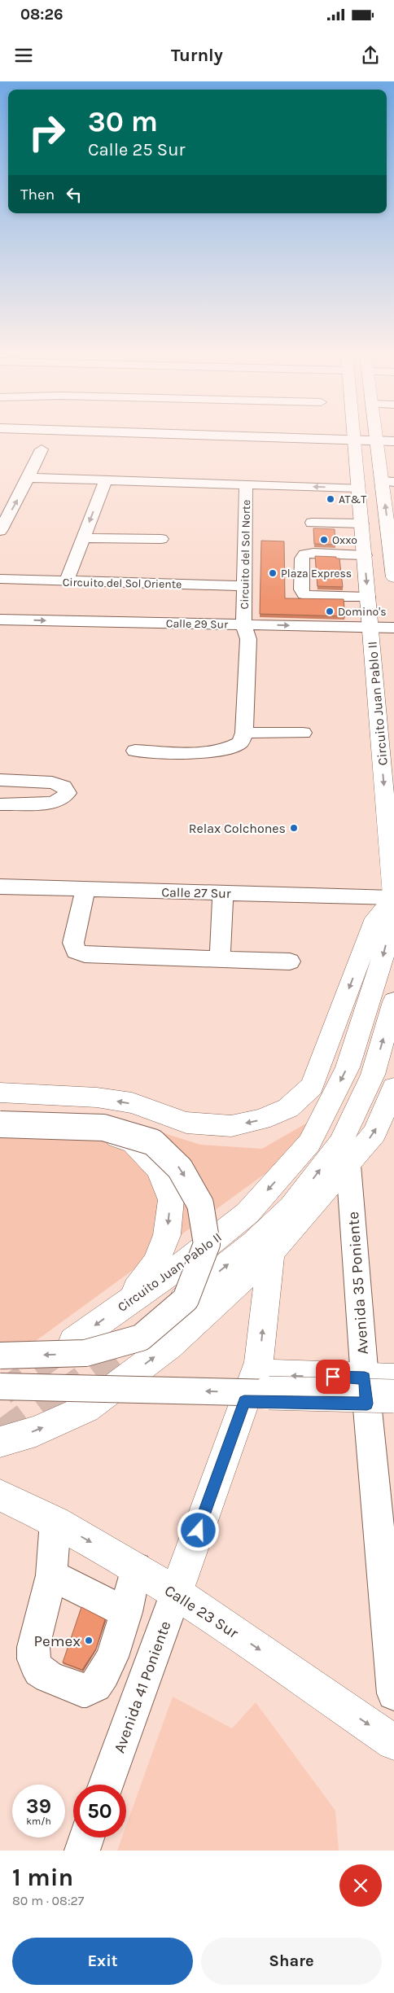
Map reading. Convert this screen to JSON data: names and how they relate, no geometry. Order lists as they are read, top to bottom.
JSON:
{
  "streets": {
    "main road": ["Circuito Juan Pablo II", "Calle 23 Sur", "Avenida 41 Poniente"],
    "street": [
      "Circuito del Sol Norte",
      "Circuito del Sol Oriente",
      "Calle 29 Sur",
      "Calle 27 Sur",
      "Avenida 35 Poniente"
    ]
  },
  "crossings": [
    ["Circuito del Sol Norte", "Circuito del Sol Oriente"],
    ["Circuito del Sol Norte", "Calle 29 Sur"],
    ["Calle 29 Sur", "Circuito Juan Pablo II"],
    ["Circuito Juan Pablo II", "Calle 27 Sur"],
    ["Calle 23 Sur", "Avenida 41 Poniente"]
  ],
  "one_way": ["Calle 23 Sur"],
  "places": [
    "AT&T",
    "Oxxo",
    "Plaza Express",
    "Domino's",
    "Relax Colchones",
    "Pemex"
  ],
  "page": {
    "status": "08:26",
    "header": "Turnly",
    "turn": ["30 m", "Calle 25 Sur"],
    "then": "Then",
    "speed": "39 km/h",
    "limit": "50",
    "heading": ["1 min", "80 m · 08:27"],
    "buttons": ["Exit", "Share"]
  }
}
